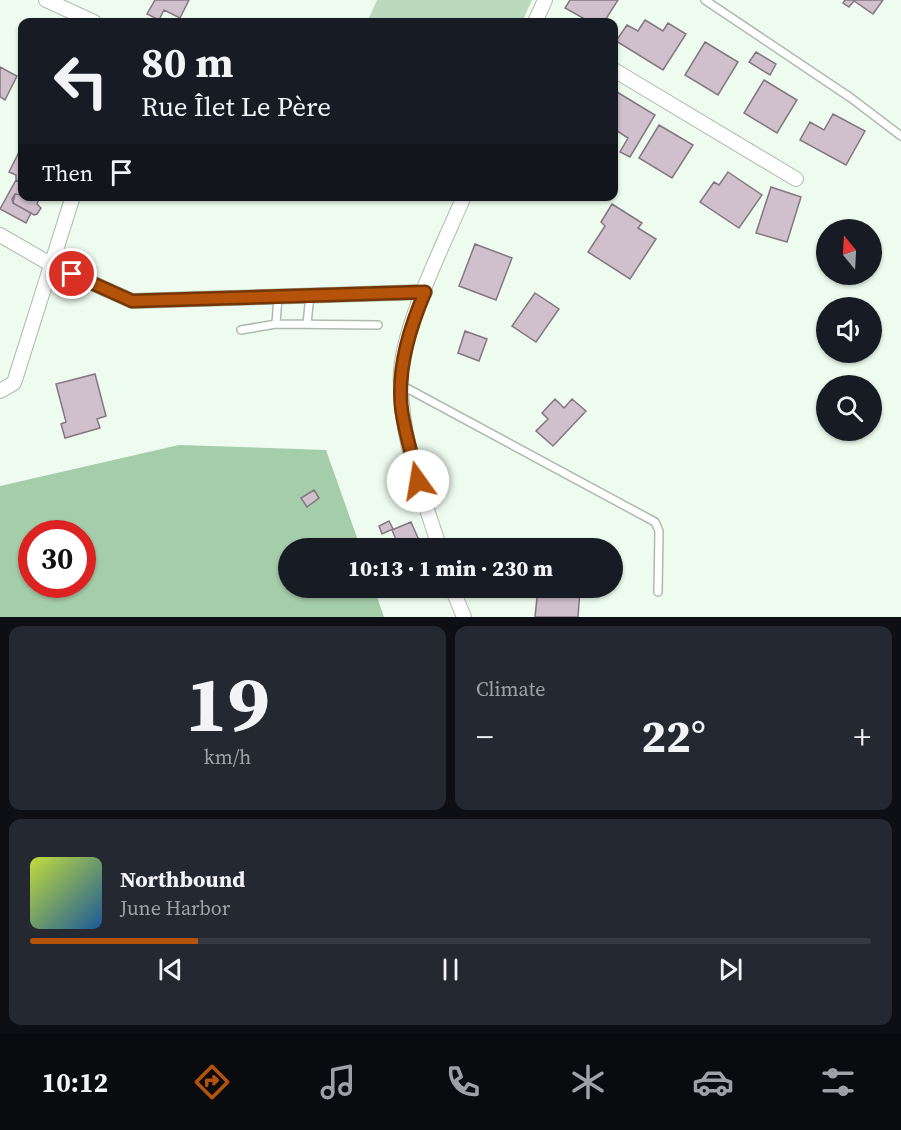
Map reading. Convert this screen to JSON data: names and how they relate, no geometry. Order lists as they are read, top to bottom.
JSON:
{
  "north": "top",
  "page": {
    "turn": ["80 m", "Rue Îlet Le Père"],
    "then": "Then",
    "limit": "30",
    "trip": "10:13 · 1 min · 230 m",
    "tile": [
      ["19", "km/h"],
      "Climate"
    ],
    "heat": ["−", "22°", "+"],
    "song": ["Northbound", "June Harbor"],
    "tabs": "10:12"
  }
}
